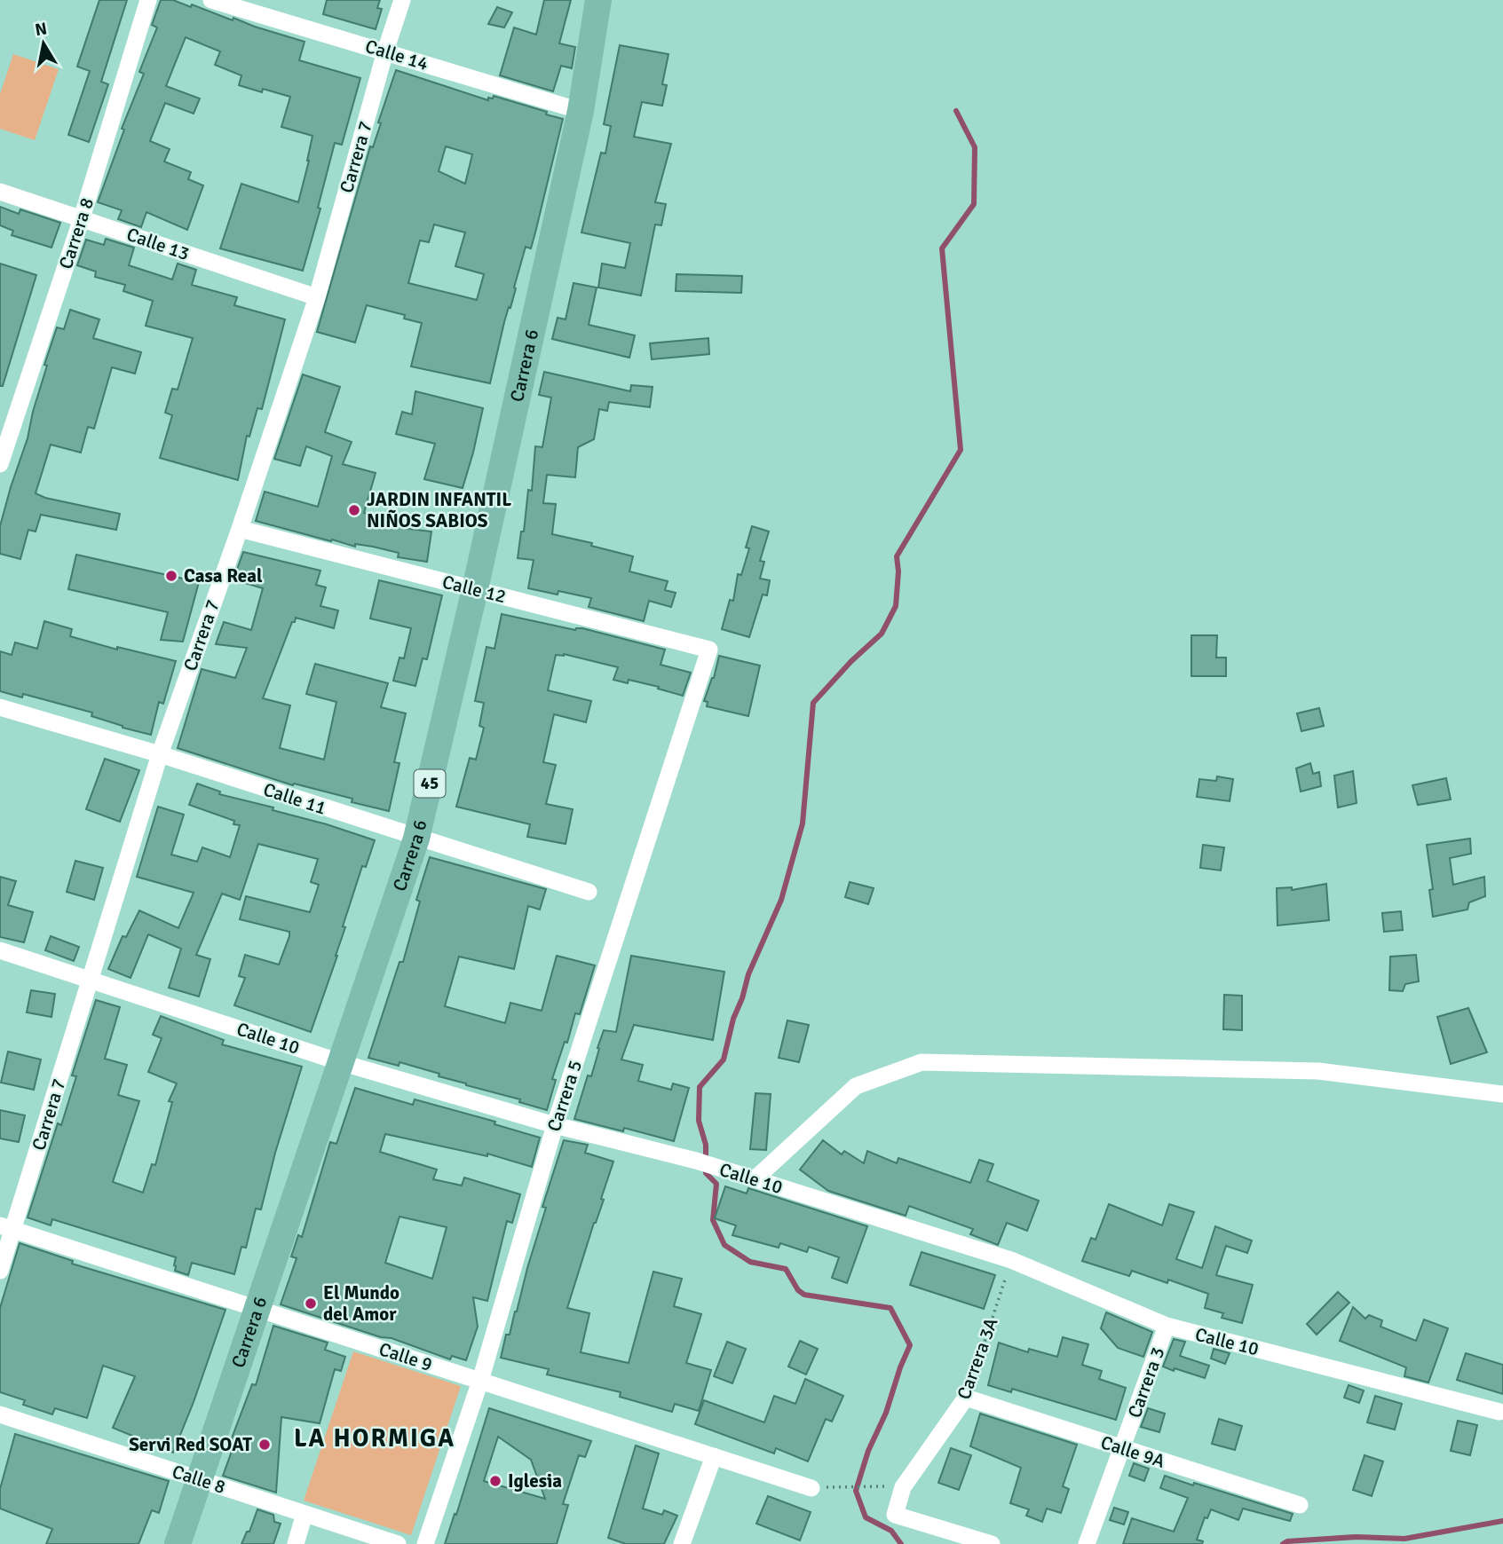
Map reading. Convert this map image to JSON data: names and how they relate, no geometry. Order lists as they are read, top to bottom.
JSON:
{
  "streets": {
    "main road": ["Carrera 6", "45"],
    "street": [
      "Calle 14",
      "Carrera 7",
      "Carrera 8",
      "Calle 13",
      "Calle 12",
      "Calle 11",
      "Calle 10",
      "Carrera 5",
      "Calle 9",
      "Carrera 3A",
      "Carrera 3",
      "Calle 9A",
      "Calle 8"
    ]
  },
  "crossings": [
    ["Calle 14", "Carrera 7"],
    ["Calle 14", "Carrera 6"],
    ["Carrera 7", "Calle 13"],
    ["Carrera 7", "Calle 12"],
    ["Carrera 7", "Calle 11"],
    ["Carrera 7", "Calle 10"],
    ["Carrera 7", "Calle 9"],
    ["Carrera 8", "Calle 13"],
    ["Carrera 6", "Calle 12"],
    ["Carrera 6", "Calle 11"],
    ["Carrera 6", "Calle 10"],
    ["Carrera 6", "Calle 9"],
    ["Carrera 6", "Calle 8"],
    ["Calle 12", "Carrera 5"],
    ["Calle 10", "Carrera 5"],
    ["Calle 10", "Carrera 3A"],
    ["Calle 10", "Carrera 3"],
    ["Carrera 5", "Calle 9"],
    ["Carrera 3A", "Calle 9A"],
    ["Carrera 3", "Calle 9A"]
  ],
  "districts": ["LA HORMIGA"],
  "places": [
    "JARDIN INFANTIL NIÑOS SABIOS",
    "Casa Real",
    "El Mundo del Amor",
    "Servi Red SOAT",
    "Iglesia"
  ],
  "north": "top"
}
